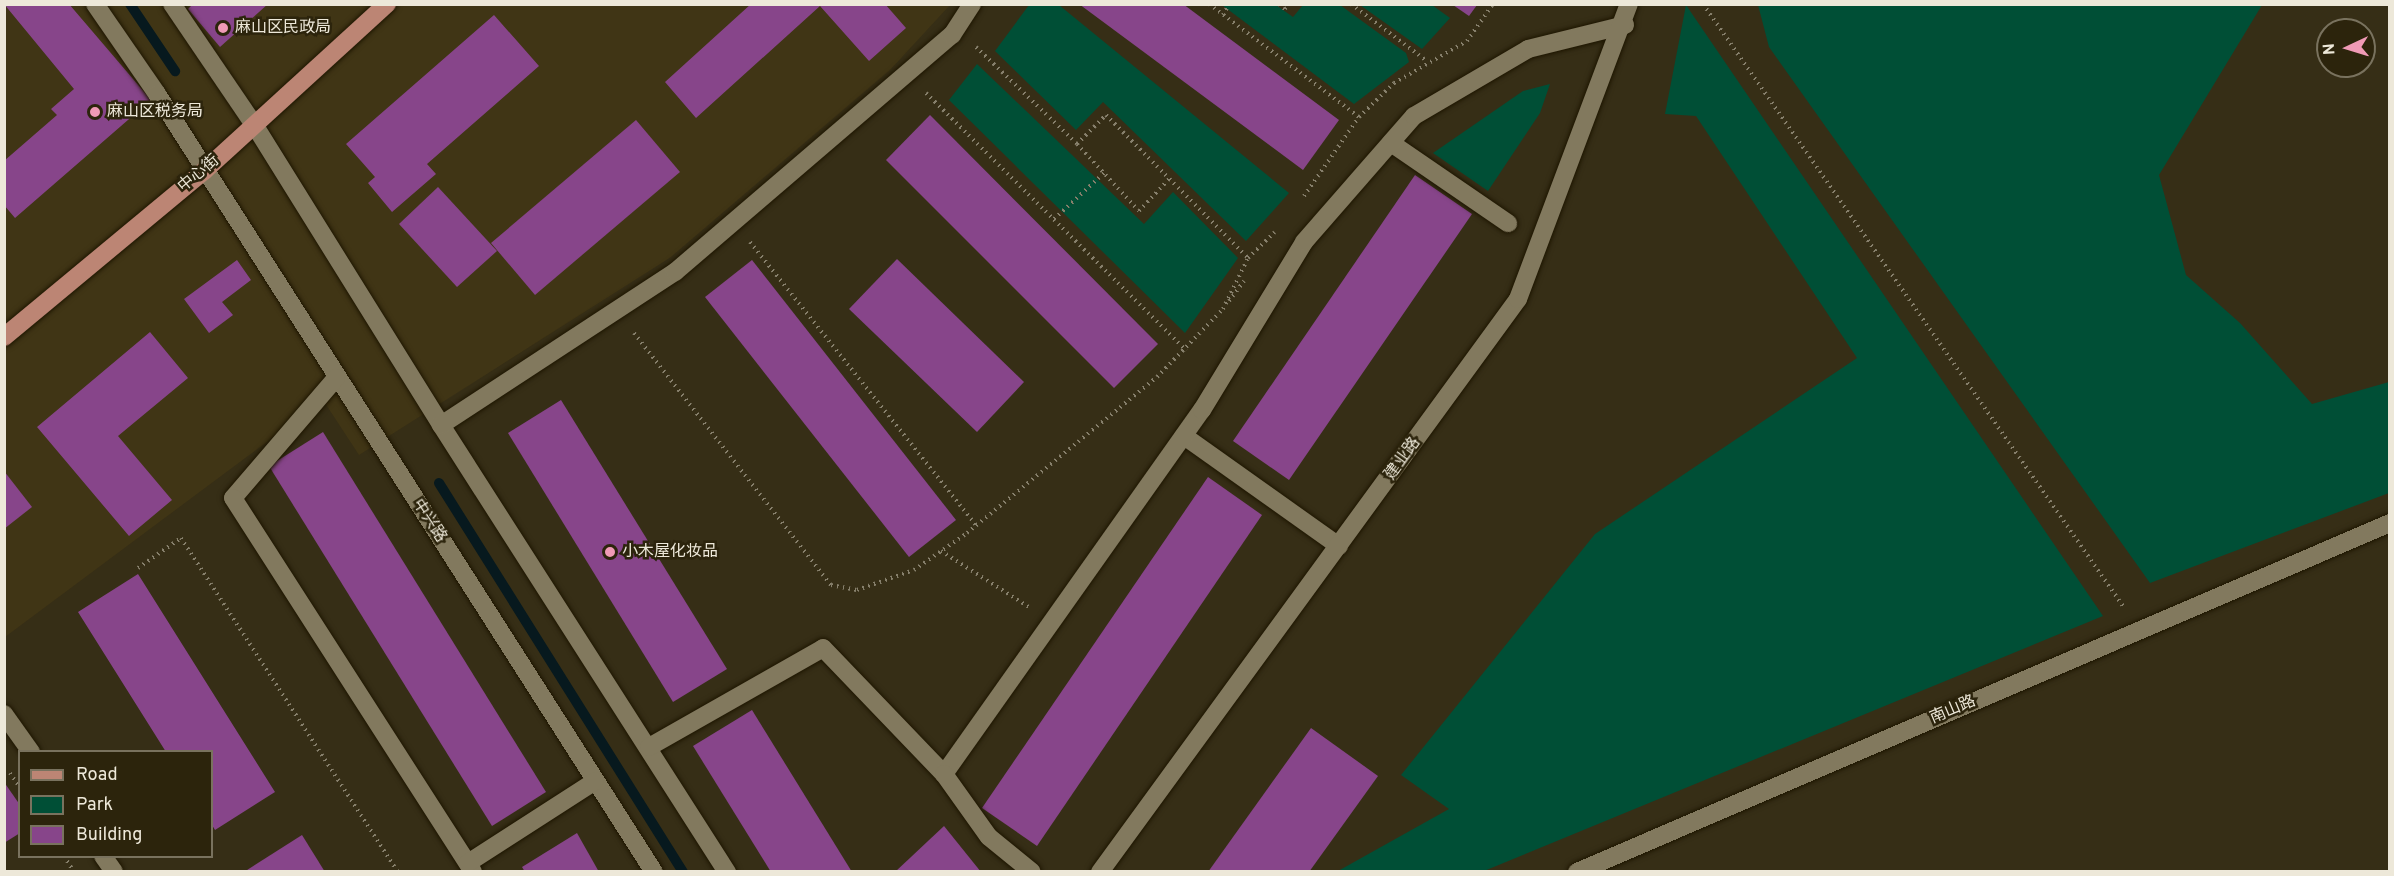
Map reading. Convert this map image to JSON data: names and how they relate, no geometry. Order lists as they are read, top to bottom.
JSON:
{
  "streets": {
    "main road": ["中心街"],
    "street": ["建业路", "中兴路", "南山路"]
  },
  "crossings": [
    ["中心街", "中兴路"]
  ],
  "places": ["麻山区民政局", "麻山区税务局", "小木屋化妆品"],
  "legend": ["Road", "Park", "Building"],
  "north": "left"
}
